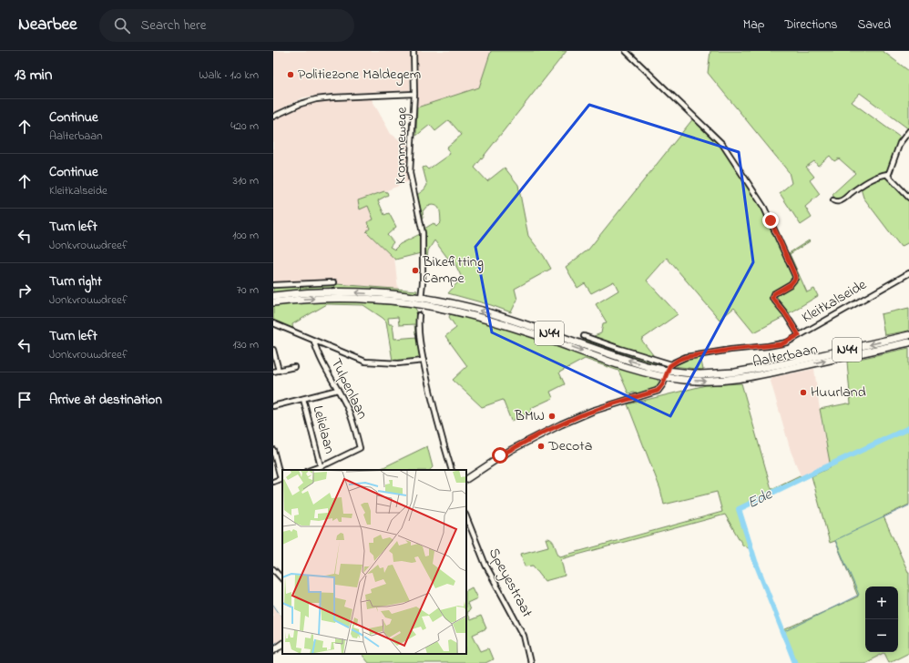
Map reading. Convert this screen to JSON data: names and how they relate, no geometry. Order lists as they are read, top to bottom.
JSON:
{
  "streets": {
    "highway": ["N44", "Aalterbaan"],
    "street": [
      "Krommewege",
      "Kleitkalseide",
      "Tulpenlaan",
      "Lelielaan",
      "Speyestraat"
    ]
  },
  "crossings": [
    ["Krommewege", "N44"],
    ["N44", "Aalterbaan"],
    ["Tulpenlaan", "Lelielaan"]
  ],
  "water": ["Ede"],
  "places": [
    "Politiezone Maldegem",
    "Bikefitting Campe",
    "Huurland",
    "BMW",
    "Decota"
  ],
  "page": {
    "header": "Nearbee",
    "search": "Search here",
    "nav": ["Map", "Directions", "Saved"],
    "heading": ["13 min", "Walk · 1.0 km"],
    "list": [
      ["Continue", "Aalterbaan", "420 m"],
      ["Continue", "Kleitkalseide", "310 m"],
      ["Turn left", "Jonkvrouwdreef", "100 m"],
      ["Turn right", "Jonkvrouwdreef", "70 m"],
      ["Turn left", "Jonkvrouwdreef", "130 m"],
      "Arrive at destination"
    ],
    "map_buttons": ["+", "−"]
  }
}
